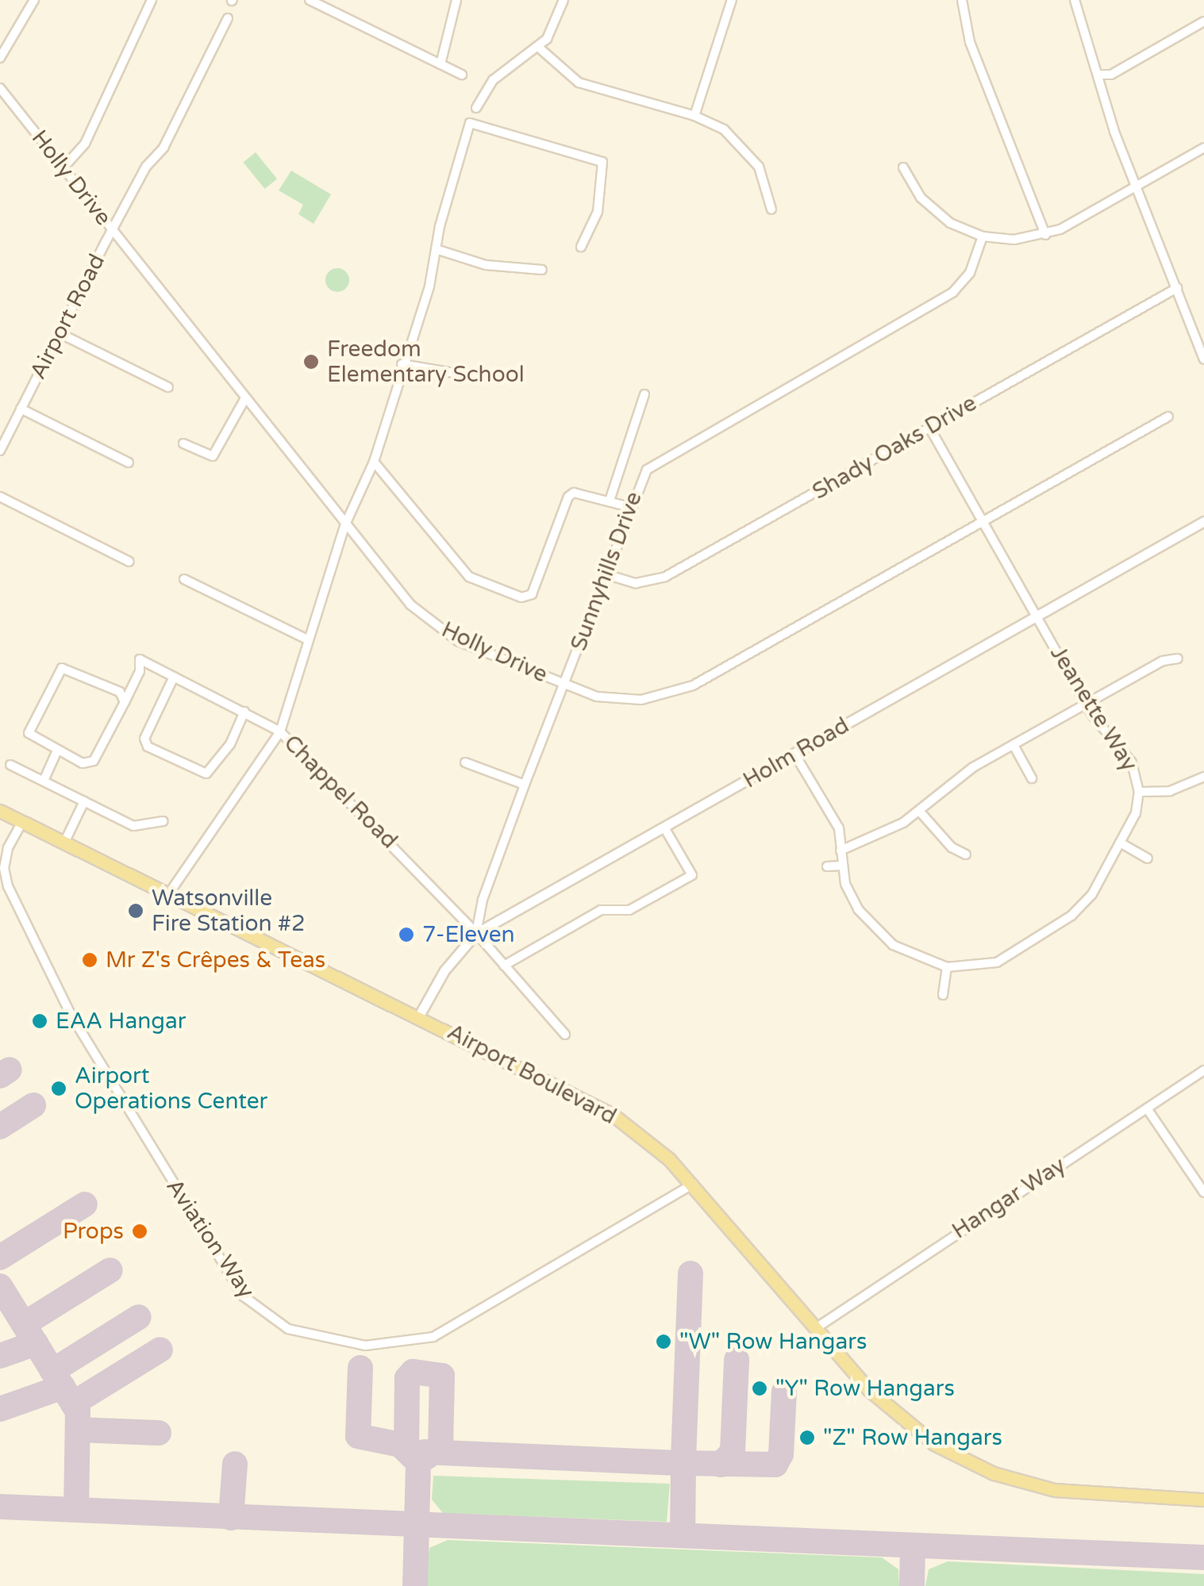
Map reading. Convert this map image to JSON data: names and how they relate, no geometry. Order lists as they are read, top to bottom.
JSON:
{
  "streets": {
    "main road": ["Airport Boulevard"],
    "street": [
      "Holly Drive",
      "Airport Road",
      "Shady Oaks Drive",
      "Sunnyhills Drive",
      "Jeanette Way",
      "Holm Road",
      "Chappel Road",
      "Hangar Way",
      "Aviation Way"
    ]
  },
  "crossings": [
    ["Holly Drive", "Airport Road"],
    ["Holly Drive", "Sunnyhills Drive"],
    ["Holly Drive", "Jeanette Way"],
    ["Shady Oaks Drive", "Sunnyhills Drive"],
    ["Shady Oaks Drive", "Jeanette Way"],
    ["Sunnyhills Drive", "Holm Road"],
    ["Sunnyhills Drive", "Chappel Road"],
    ["Jeanette Way", "Holm Road"],
    ["Holm Road", "Chappel Road"],
    ["Holm Road", "Airport Boulevard"],
    ["Airport Boulevard", "Hangar Way"],
    ["Airport Boulevard", "Aviation Way"]
  ],
  "places": [
    "Freedom Elementary School",
    "Watsonville Fire Station #2",
    "7-Eleven",
    "Mr Z's Crêpes & Teas",
    "EAA Hangar",
    "Airport Operations Center",
    "Props",
    "\"W\" Row Hangars",
    "\"Y\" Row Hangars",
    "\"Z\" Row Hangars"
  ]
}
